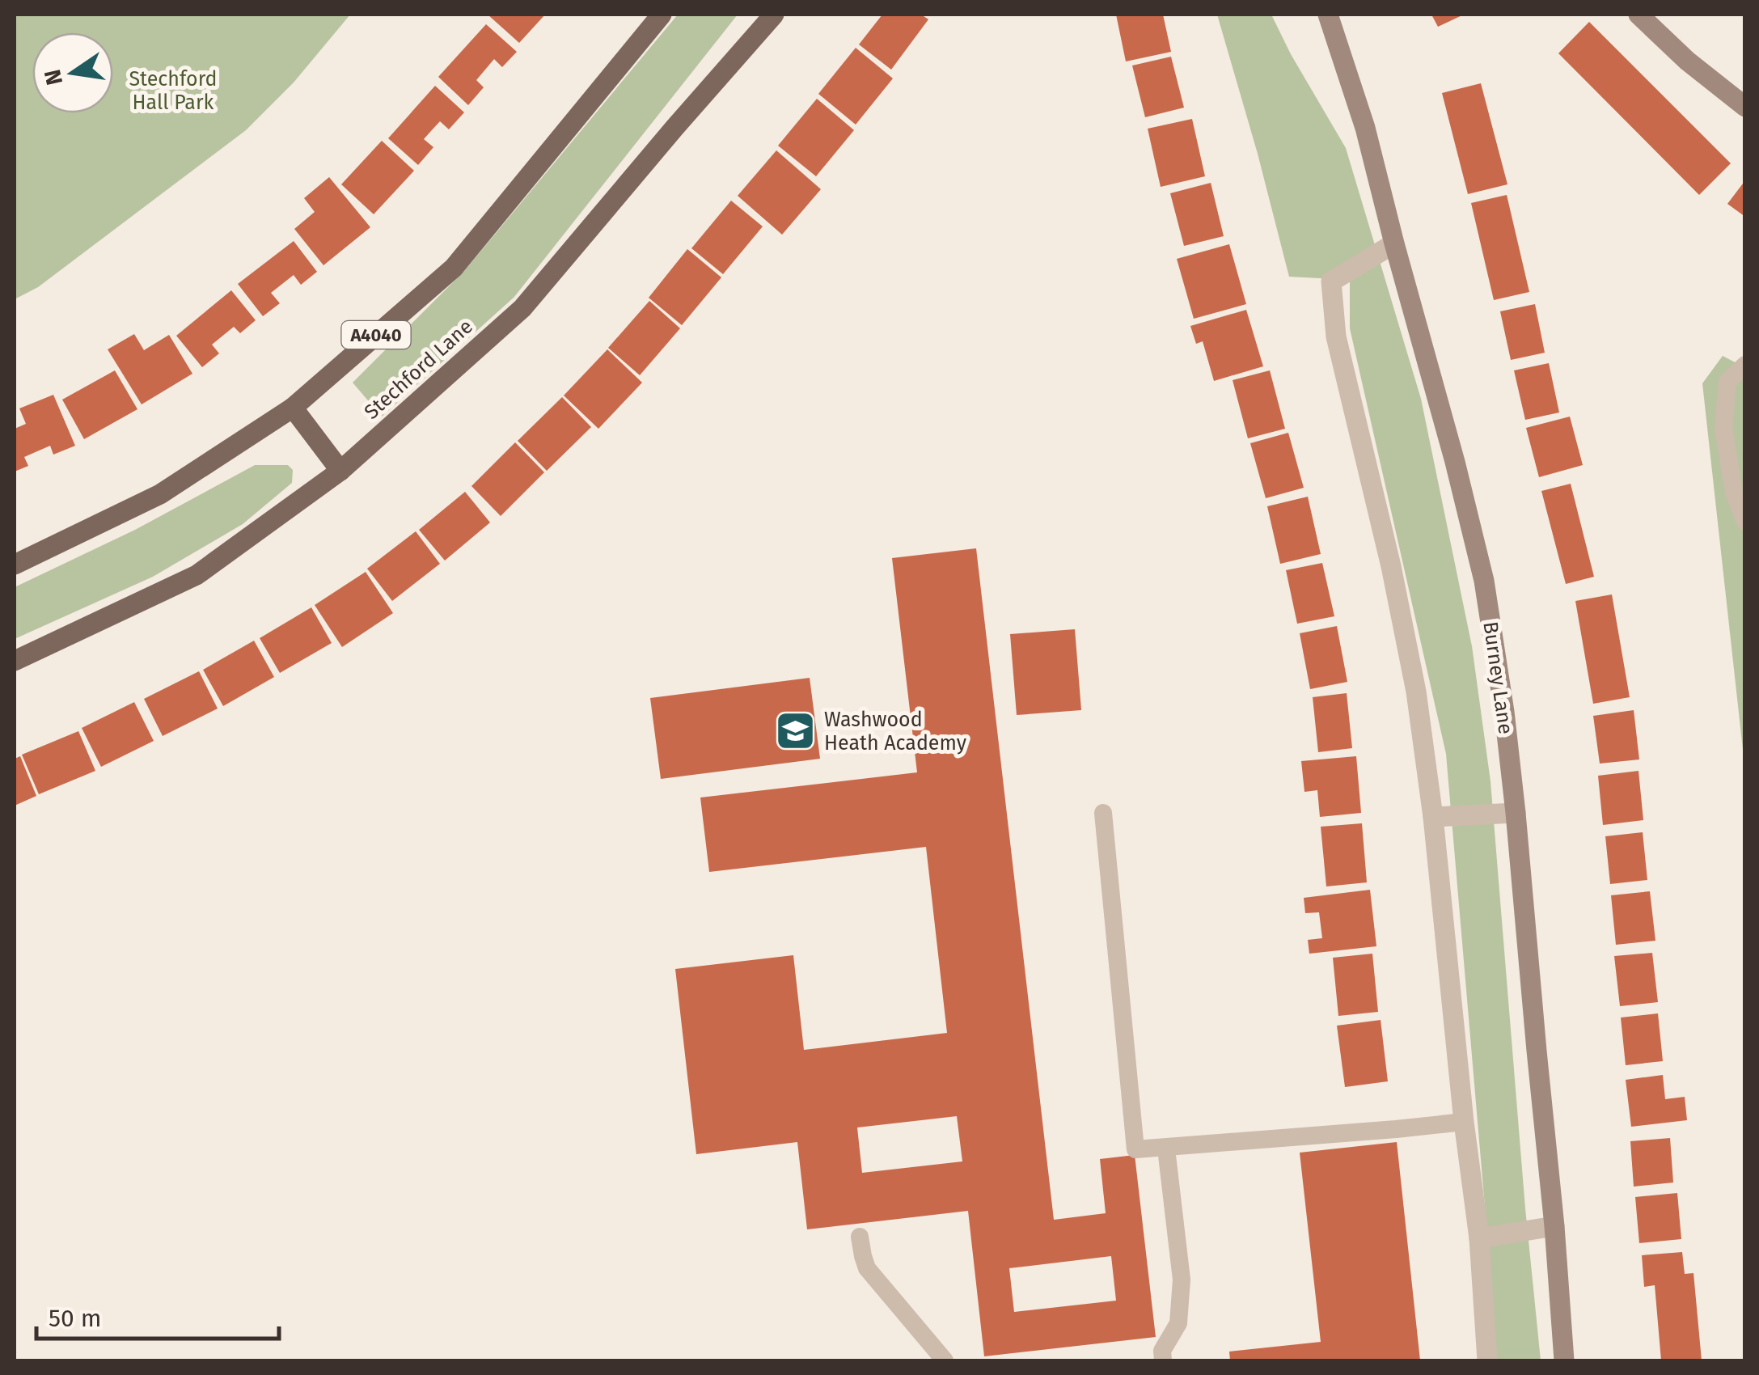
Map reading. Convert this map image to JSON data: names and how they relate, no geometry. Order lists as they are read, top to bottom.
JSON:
{
  "streets": {
    "main road": ["A4040", "Stechford Lane"],
    "street": ["Burney Lane"]
  },
  "parks": ["Stechford Hall Park"],
  "places": {
    "school or university": ["Washwood Heath Academy"]
  },
  "scale_bar": "50 m",
  "north": "left"
}
